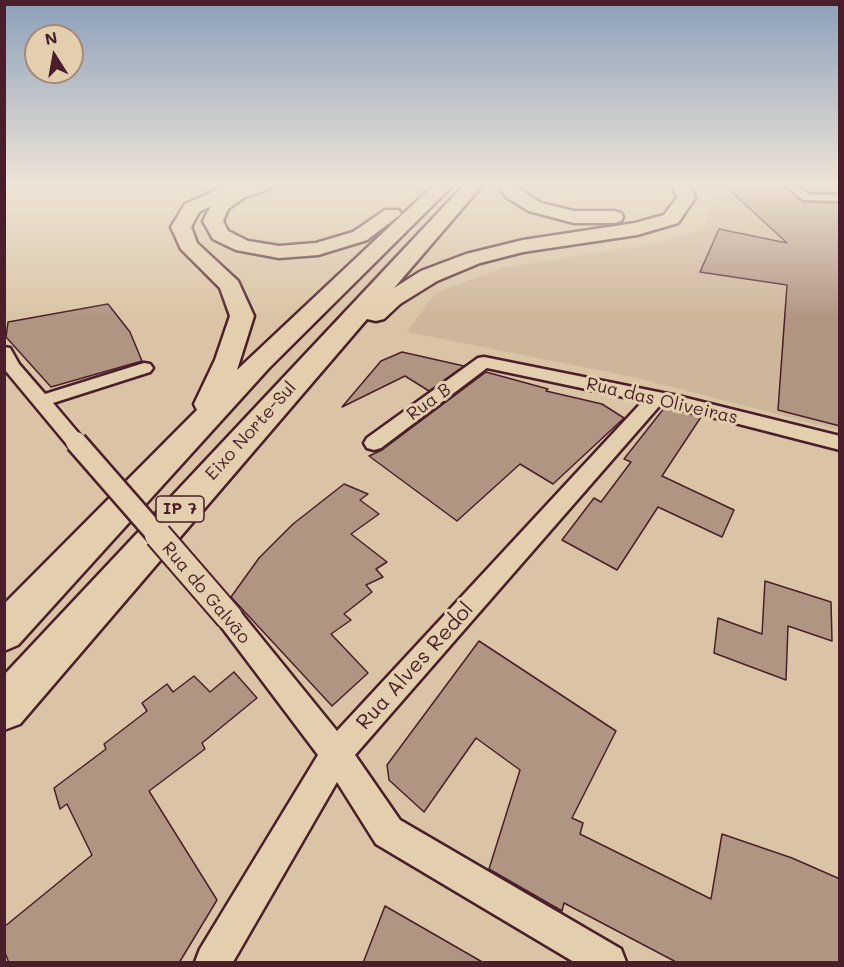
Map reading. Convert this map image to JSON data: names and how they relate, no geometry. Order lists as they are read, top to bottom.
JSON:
{
  "streets": {
    "highway": ["Eixo Norte-Sul", "IP 7"],
    "street": [
      "Rua das Oliveiras",
      "Rua B",
      "Rua do Galvão",
      "Rua Alves Redol"
    ]
  },
  "crossings": [
    ["Rua das Oliveiras", "Rua B"],
    ["Rua das Oliveiras", "Rua Alves Redol"],
    ["Rua do Galvão", "Rua Alves Redol"]
  ],
  "north": "top"
}
